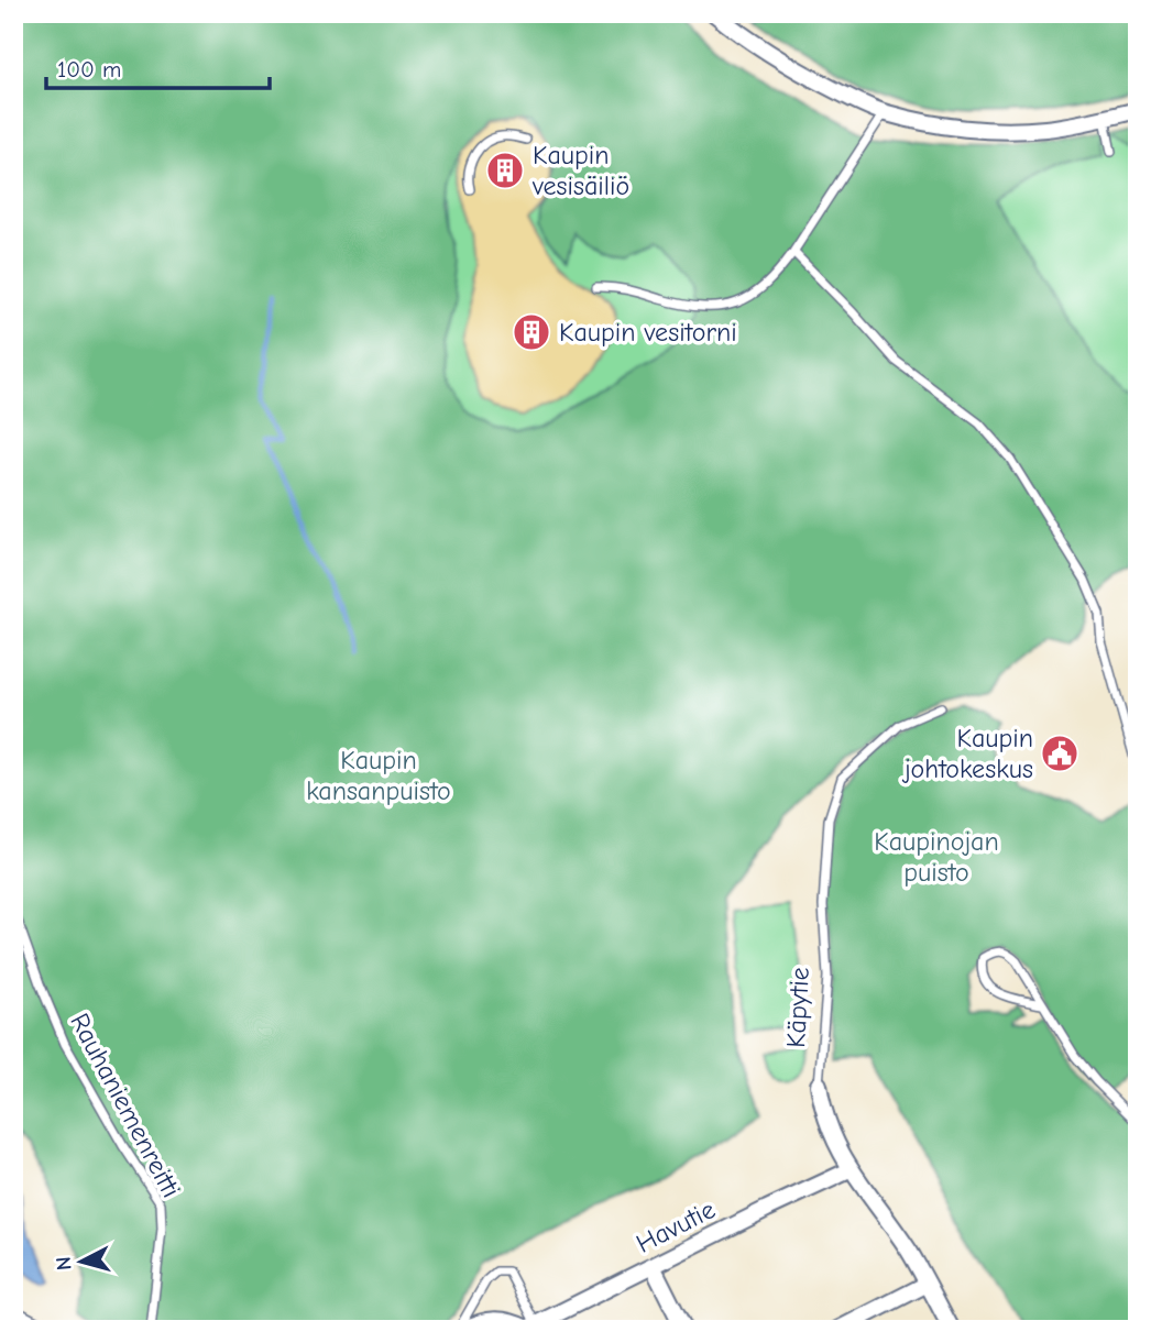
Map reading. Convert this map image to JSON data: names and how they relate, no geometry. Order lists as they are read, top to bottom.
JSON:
{
  "streets": {
    "street": ["Käpytie", "Havutie"],
    "lane": ["Rauhaniemenreitti"]
  },
  "crossings": [
    ["Käpytie", "Havutie"]
  ],
  "parks": ["Kaupin kansanpuisto", "Kaupinojan puisto"],
  "places": {
    "building": ["Kaupin vesisäiliö", "Kaupin vesitorni"],
    "public building": ["Kaupin johtokeskus"]
  },
  "scale_bar": "100 m",
  "north": "left"
}
